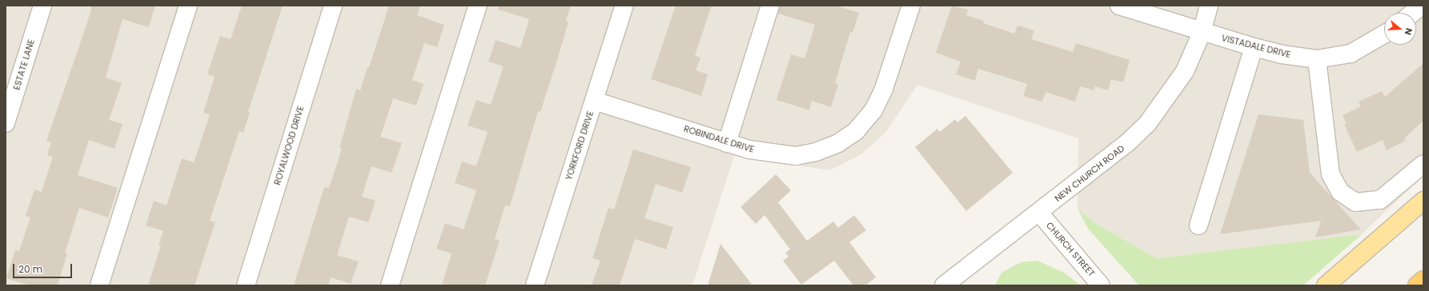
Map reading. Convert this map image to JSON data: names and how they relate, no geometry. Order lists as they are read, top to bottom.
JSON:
{
  "streets": {
    "street": [
      "VISTADALE DRIVE",
      "ESTATE LANE",
      "ROBINDALE DRIVE",
      "ROYALWOOD DRIVE",
      "YORKFORD DRIVE",
      "NEW CHURCH ROAD",
      "CHURCH STREET"
    ]
  },
  "crossings": [
    ["VISTADALE DRIVE", "NEW CHURCH ROAD"],
    ["ROBINDALE DRIVE", "YORKFORD DRIVE"],
    ["NEW CHURCH ROAD", "CHURCH STREET"]
  ],
  "scale_bar": "20 m",
  "north": "right"
}
